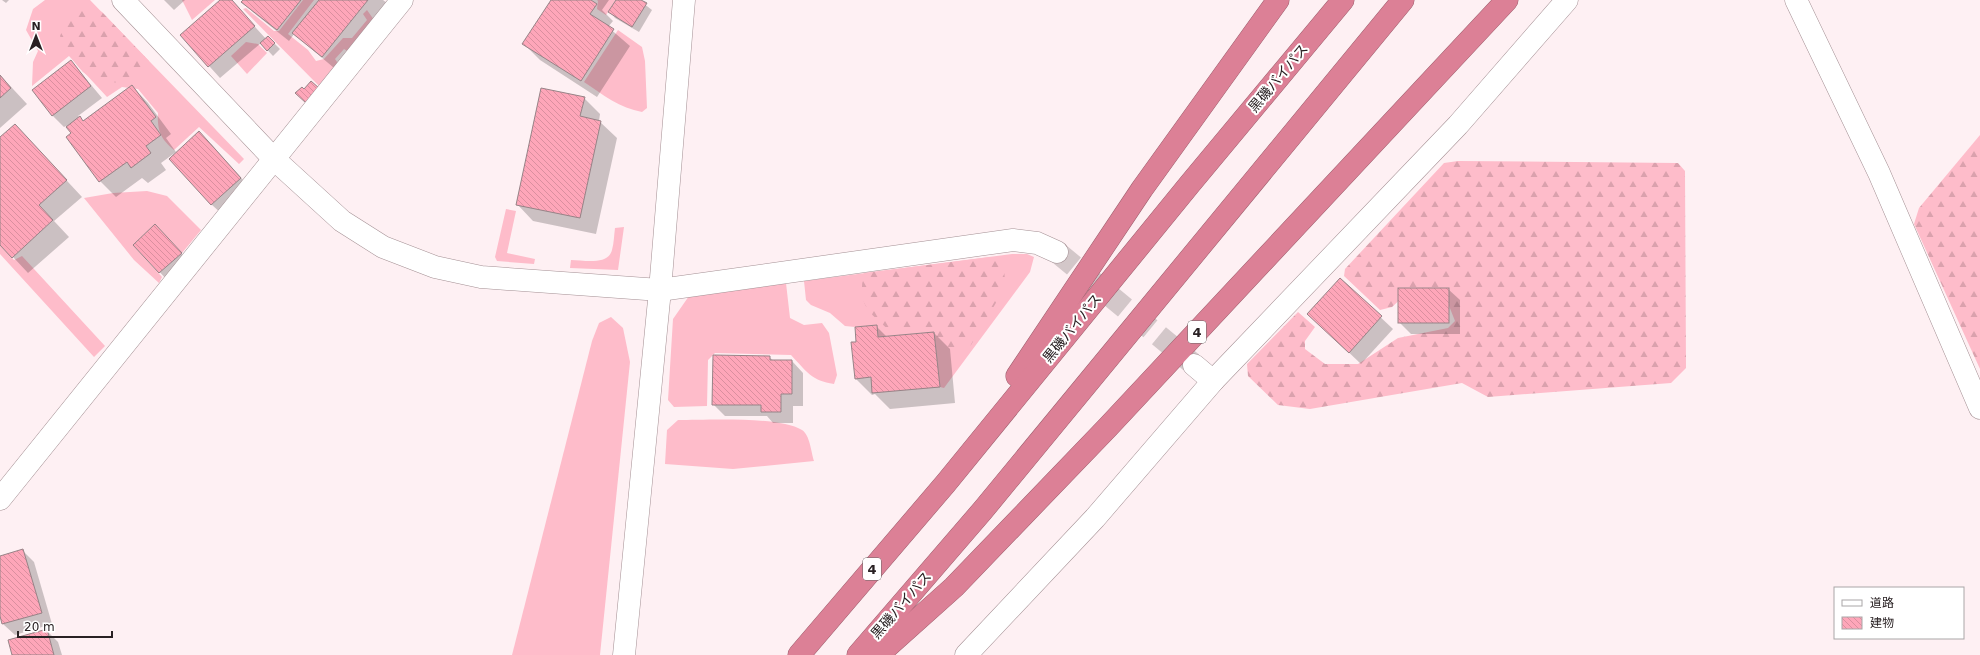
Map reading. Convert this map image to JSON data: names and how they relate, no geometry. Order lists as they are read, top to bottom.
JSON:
{
  "streets": {
    "highway": ["黒磯バイパス", "4"]
  },
  "crossings": [
    ["黒磯バイパス", "4"]
  ],
  "legend": ["道路", "建物"],
  "scale_bar": "20 m",
  "north": "top"
}
